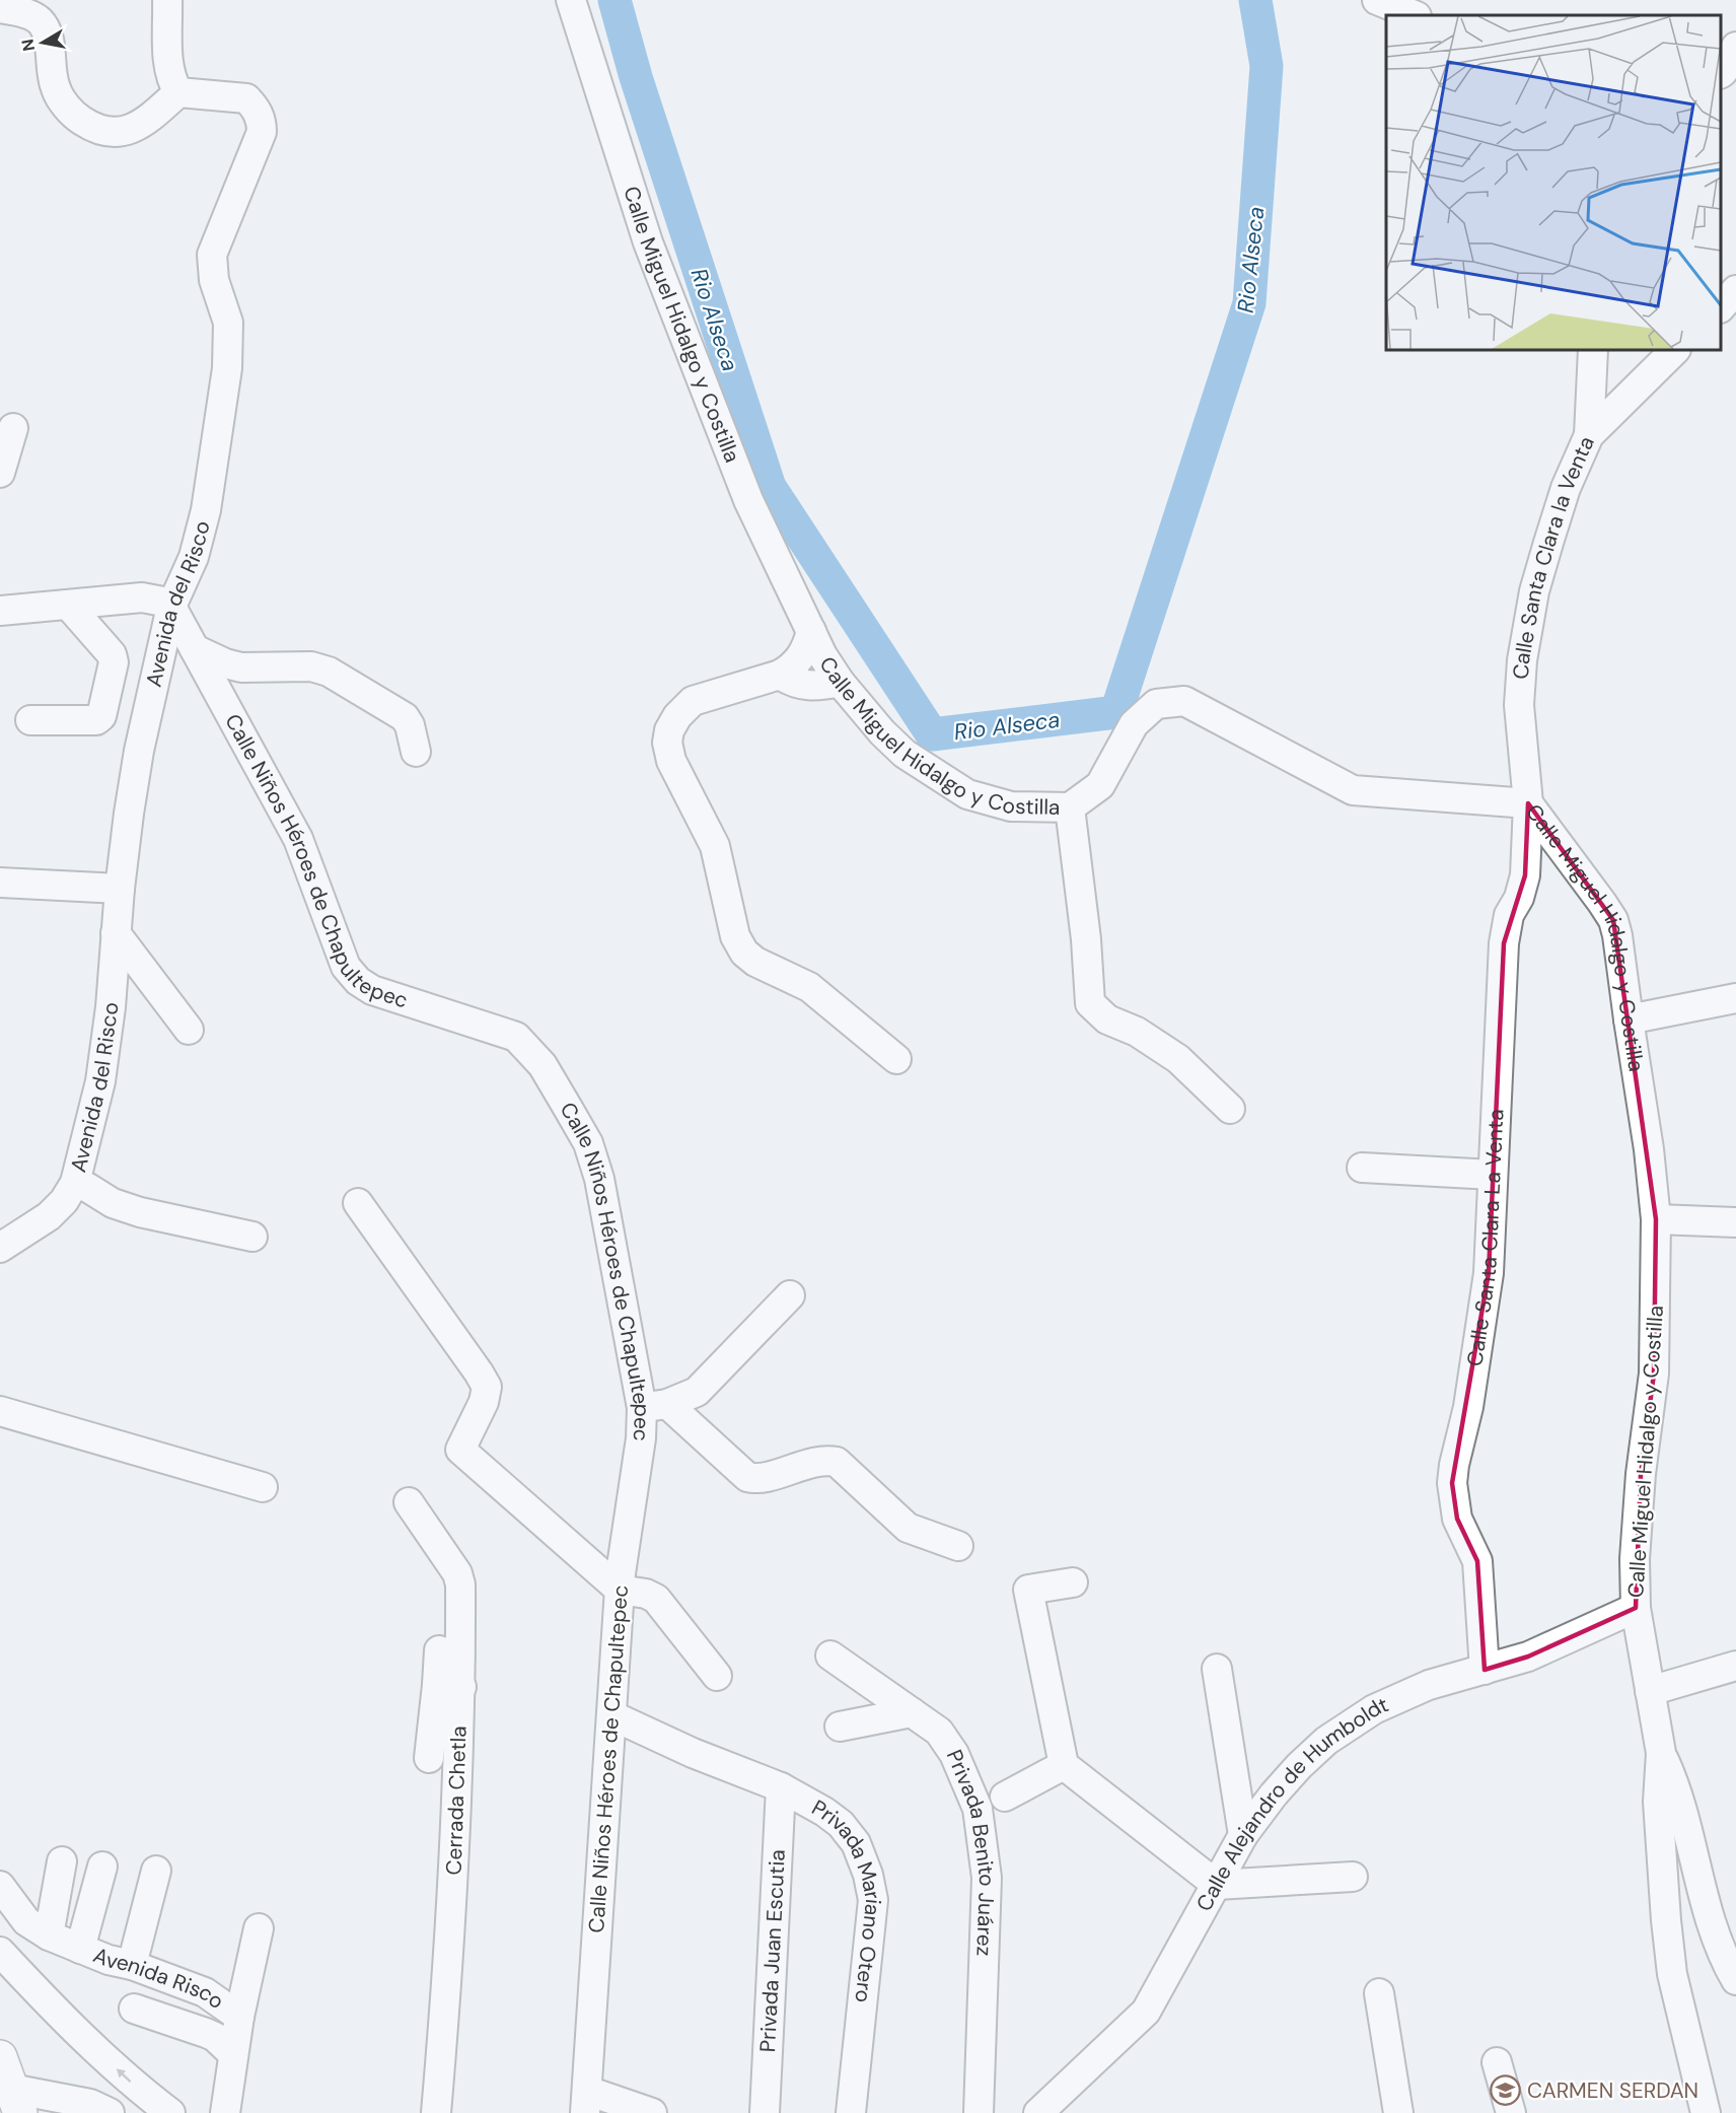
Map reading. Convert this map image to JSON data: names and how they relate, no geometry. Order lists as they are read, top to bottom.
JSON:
{
  "streets": {
    "street": [
      "Calle Miguel Hidalgo y Costilla",
      "Calle Santa Clara la Venta",
      "Avenida del Risco",
      "Calle Niños Héroes de Chapultepec",
      "Calle Santa Clara La Venta",
      "Cerrada Chetla",
      "Calle Alejandro de Humboldt",
      "Privada Benito Juárez",
      "Privada Mariano Otero",
      "Privada Juan Escutia",
      "Avenida Risco"
    ]
  },
  "crossings": [
    ["Calle Miguel Hidalgo y Costilla", "Calle Santa Clara la Venta"],
    ["Calle Miguel Hidalgo y Costilla", "Calle Santa Clara La Venta"],
    ["Calle Miguel Hidalgo y Costilla", "Calle Alejandro de Humboldt"],
    ["Calle Santa Clara la Venta", "Calle Santa Clara La Venta"],
    ["Avenida del Risco", "Calle Niños Héroes de Chapultepec"],
    ["Calle Niños Héroes de Chapultepec", "Privada Mariano Otero"],
    ["Calle Santa Clara La Venta", "Calle Alejandro de Humboldt"],
    ["Privada Mariano Otero", "Privada Juan Escutia"]
  ],
  "water": ["Rio Alseca"],
  "places": {
    "school or university": ["CARMEN SERDAN"]
  },
  "north": "left"
}
